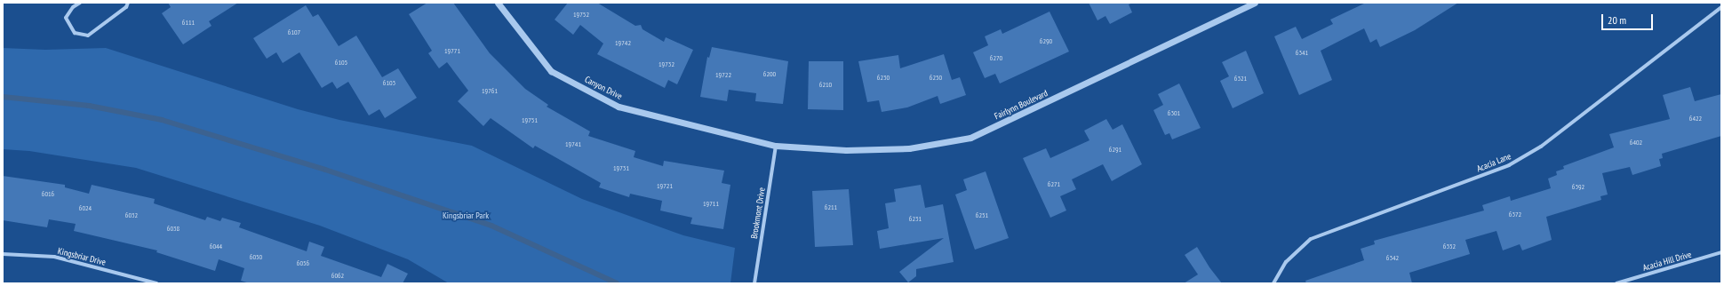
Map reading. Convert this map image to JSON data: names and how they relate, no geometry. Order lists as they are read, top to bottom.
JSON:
{
  "streets": {
    "street": [
      "Canyon Drive",
      "Fairlynn Boulevard",
      "Acacia Lane",
      "Brookmont Drive",
      "Kingsbriar Drive",
      "Acacia Hill Drive"
    ]
  },
  "crossings": [
    ["Canyon Drive", "Fairlynn Boulevard"],
    ["Canyon Drive", "Brookmont Drive"],
    ["Fairlynn Boulevard", "Brookmont Drive"]
  ],
  "parks": ["Kingsbriar Park"],
  "house_numbers": [
    "19752",
    "6111",
    "6107",
    "6290",
    "19742",
    "19771",
    "6341",
    "6270",
    "6105",
    "19732",
    "6200",
    "19722",
    "6230",
    "6250",
    "6321",
    "6103",
    "6210",
    "19761",
    "6301",
    "6422",
    "19751",
    "6402",
    "19741",
    "6291",
    "19731",
    "6271",
    "19721",
    "6392",
    "6016",
    "19711",
    "6211",
    "6024",
    "6372",
    "6032",
    "6251",
    "6231",
    "6038",
    "6044",
    "6352",
    "6050",
    "6342",
    "6056",
    "6062"
  ],
  "scale_bar": "20 m"
}
